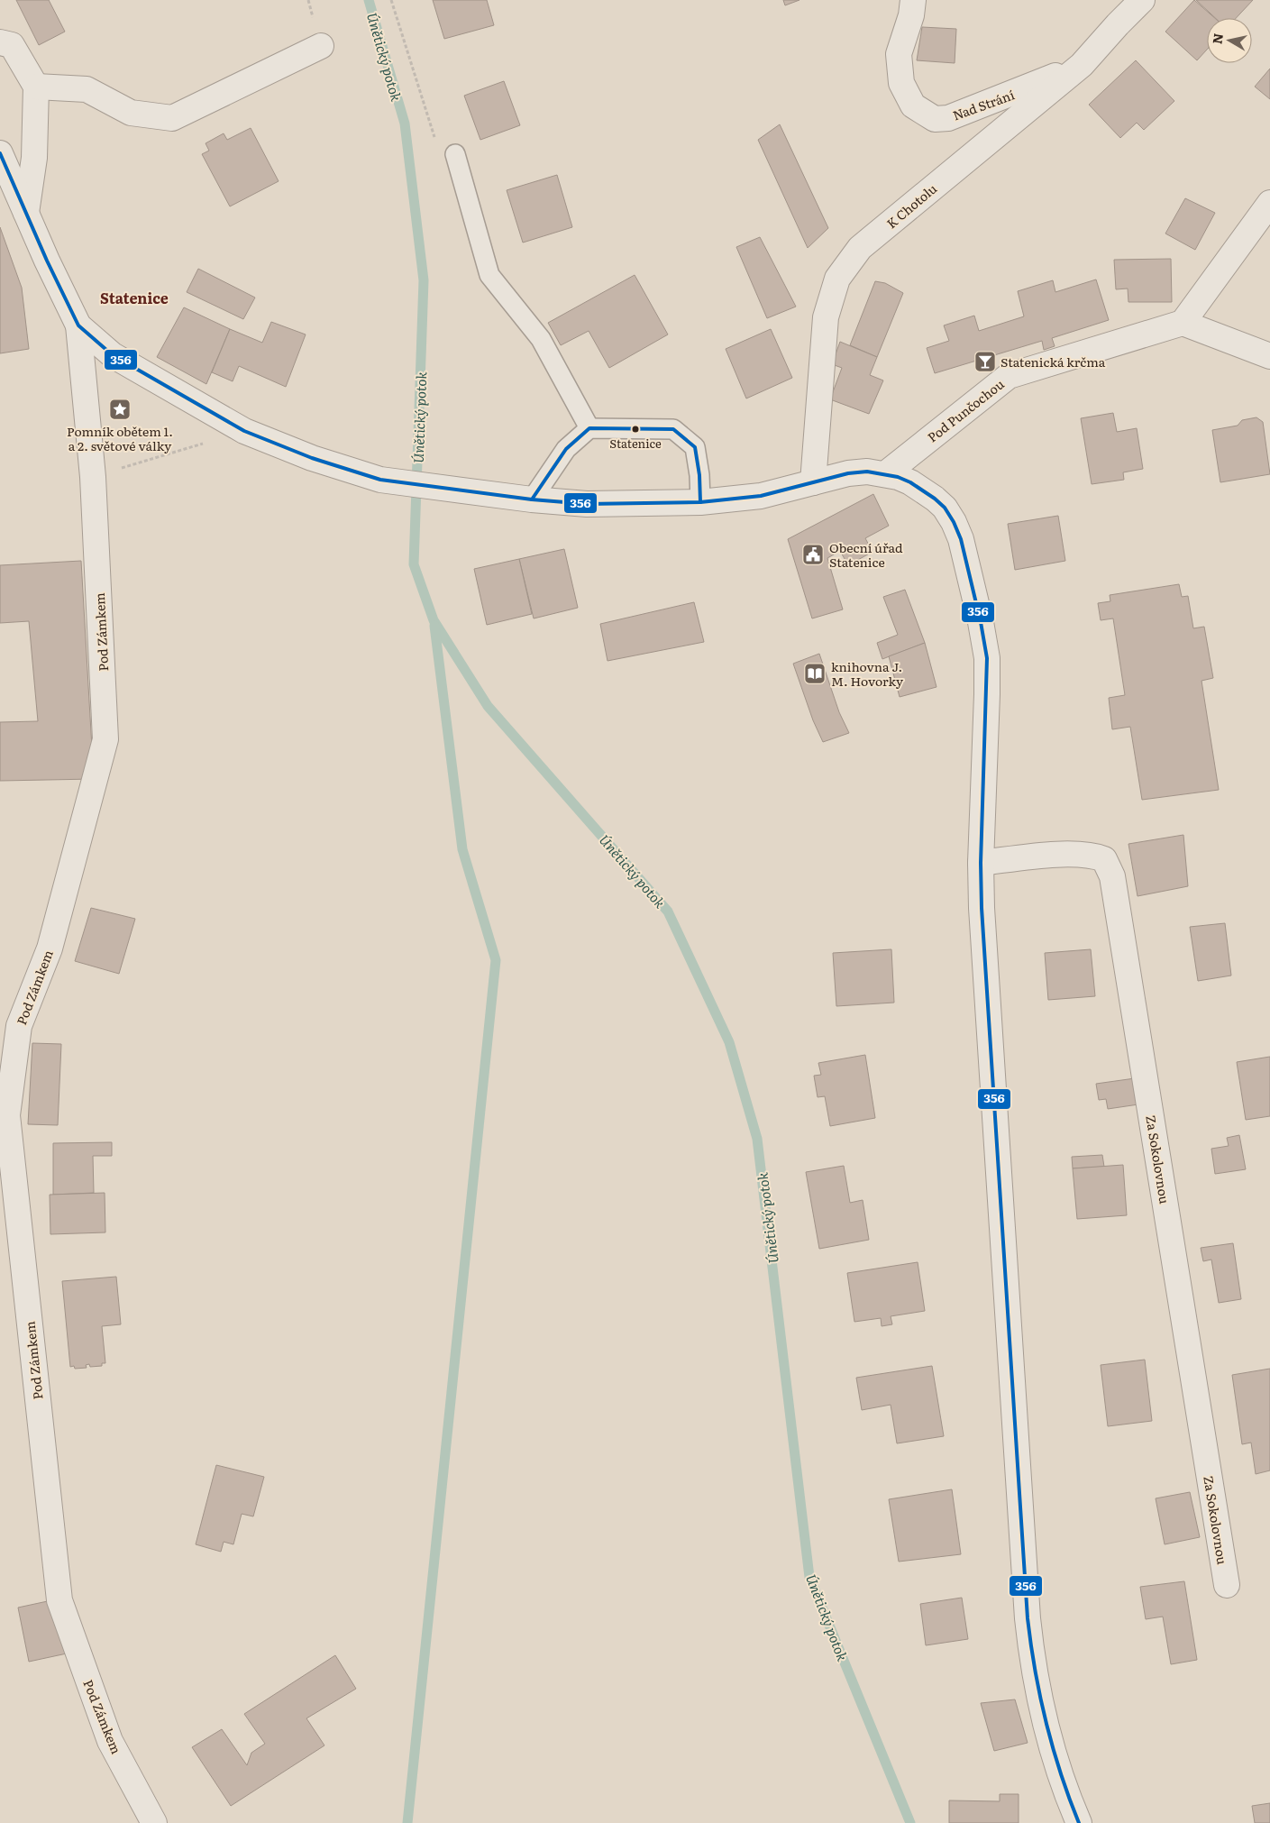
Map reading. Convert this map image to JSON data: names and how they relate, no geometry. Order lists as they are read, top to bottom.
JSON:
{
  "streets": {
    "street": [
      "Nad Strání",
      "K Chotolu",
      "Pod Punčochou",
      "Pod Zámkem",
      "Za Sokolovnou"
    ]
  },
  "crossings": [
    ["Nad Strání", "K Chotolu"]
  ],
  "districts": ["Statenice"],
  "water": ["Únětický potok"],
  "places": {
    "bar": ["Statenická krčma"],
    "place": ["Pomník obětem 1. a 2. světové války"],
    "other": ["Statenice"],
    "public building": ["Obecní úřad Statenice"],
    "library": ["knihovna J. M. Hovorky"]
  },
  "lines": ["transit line 356"],
  "north": "left"
}
